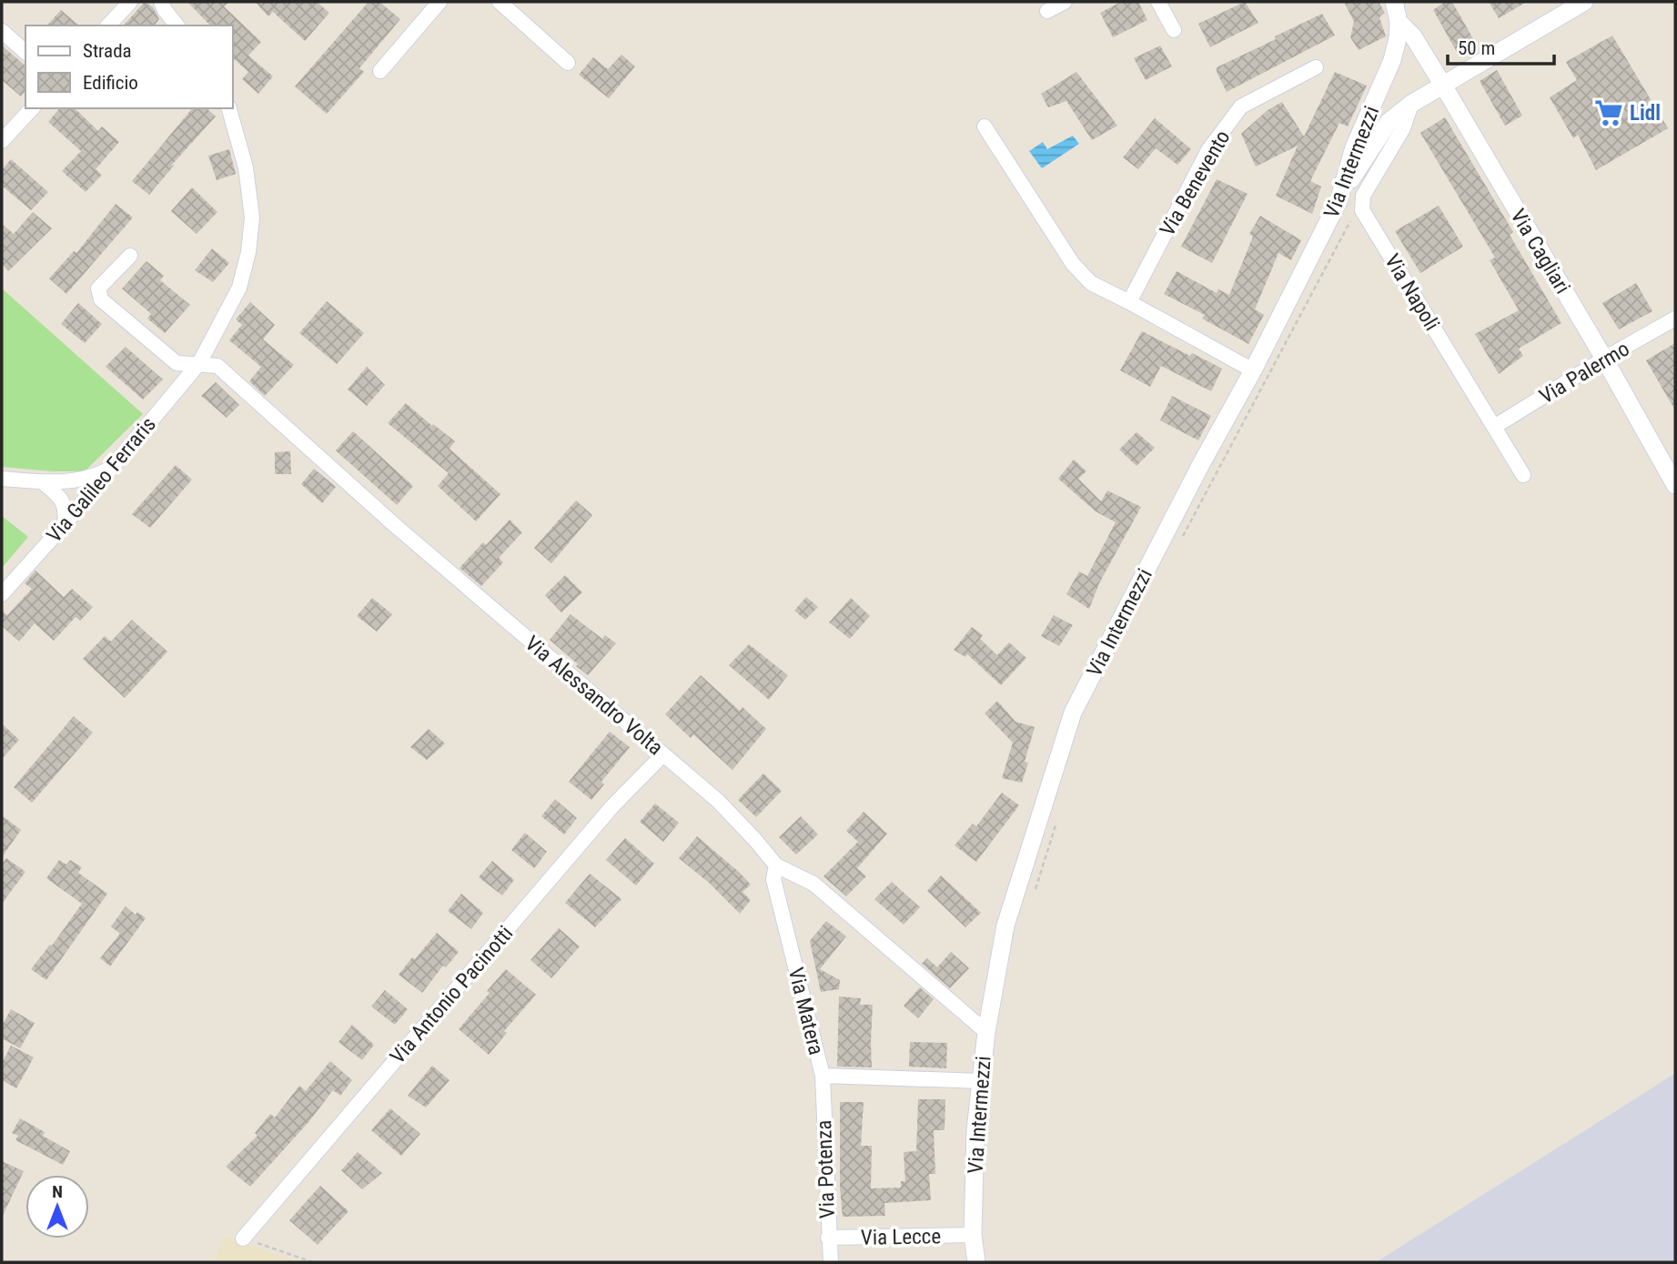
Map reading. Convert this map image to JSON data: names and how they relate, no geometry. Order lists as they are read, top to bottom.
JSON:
{
  "streets": {
    "street": [
      "Via Intermezzi",
      "Via Benevento",
      "Via Cagliari",
      "Via Napoli",
      "Via Palermo",
      "Via Galileo Ferraris",
      "Via Alessandro Volta",
      "Via Antonio Pacinotti",
      "Via Matera",
      "Via Potenza",
      "Via Lecce"
    ]
  },
  "crossings": [
    ["Via Intermezzi", "Via Cagliari"],
    ["Via Intermezzi", "Via Alessandro Volta"],
    ["Via Intermezzi", "Via Matera"],
    ["Via Intermezzi", "Via Lecce"],
    ["Via Cagliari", "Via Palermo"],
    ["Via Napoli", "Via Palermo"],
    ["Via Galileo Ferraris", "Via Alessandro Volta"],
    ["Via Alessandro Volta", "Via Antonio Pacinotti"],
    ["Via Alessandro Volta", "Via Matera"],
    ["Via Matera", "Via Potenza"],
    ["Via Potenza", "Via Lecce"]
  ],
  "places": {
    "supermarket": ["Lidl"]
  },
  "legend": ["Strada", "Edificio"],
  "scale_bar": "50 m",
  "north": "top"
}
